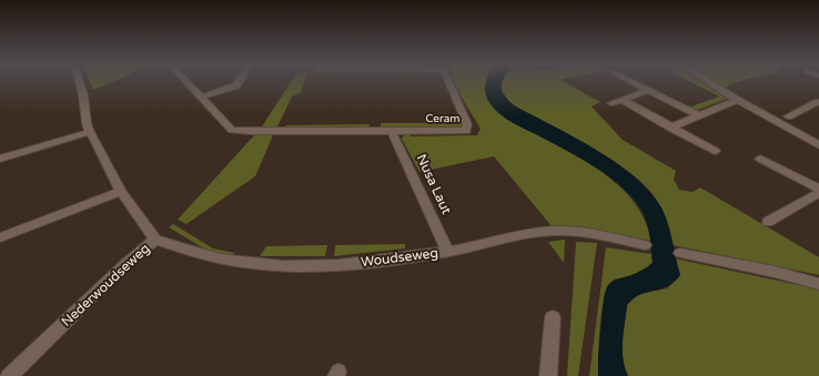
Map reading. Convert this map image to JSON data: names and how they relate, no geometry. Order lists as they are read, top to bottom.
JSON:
{
  "streets": {
    "street": [
      "Ceram",
      "Nusa Laut",
      "Woudseweg",
      "Nederwoudseweg"
    ]
  },
  "crossings": [
    ["Ceram", "Nusa Laut"],
    ["Nusa Laut", "Woudseweg"],
    ["Woudseweg", "Nederwoudseweg"]
  ]
}
